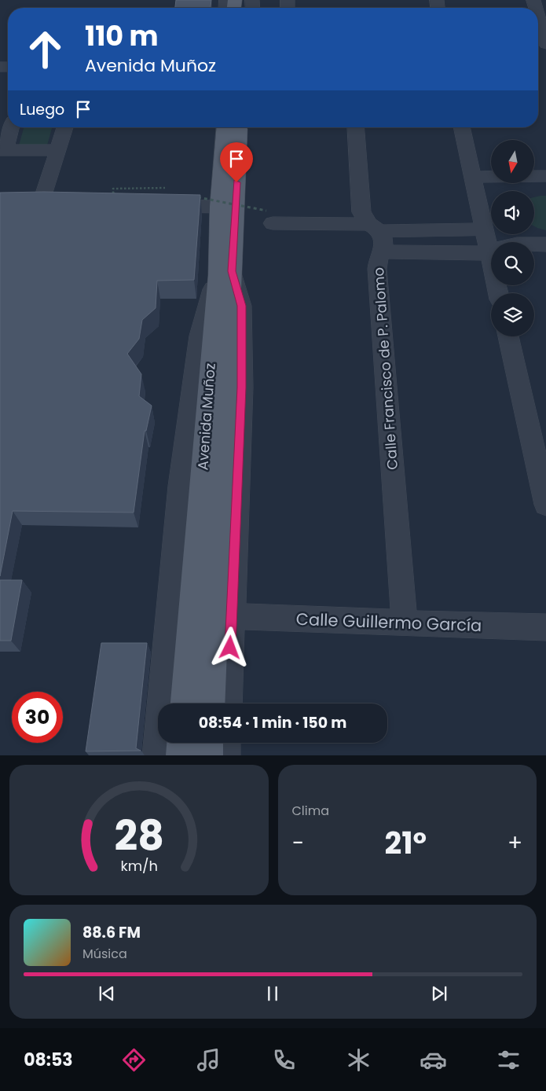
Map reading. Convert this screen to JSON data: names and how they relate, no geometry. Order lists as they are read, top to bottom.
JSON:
{
  "streets": {
    "main road": ["Avenida Muñoz"],
    "street": ["Calle Francisco de P. Palomo", "Calle Guillermo García"]
  },
  "crossings": [
    ["Calle Francisco de P. Palomo", "Calle Guillermo García"]
  ],
  "north": "bottom",
  "page": {
    "turn": ["110 m", "Avenida Muñoz"],
    "then": "Luego",
    "limit": "30",
    "trip": "08:54 · 1 min · 150 m",
    "tile": "Clima",
    "heat": ["−", "21°", "+"],
    "song": ["88.6 FM", "Música"],
    "tabs": "08:53",
    "gauge": ["28", "km/h"]
  }
}
